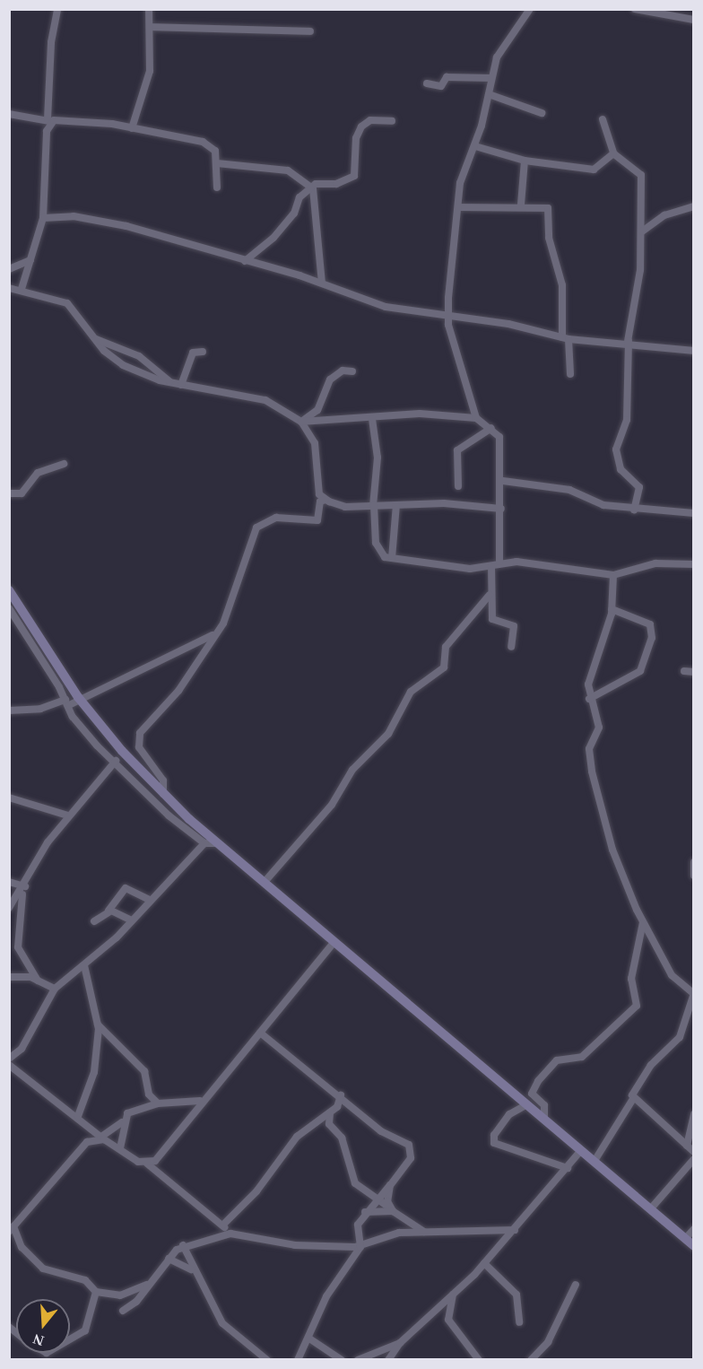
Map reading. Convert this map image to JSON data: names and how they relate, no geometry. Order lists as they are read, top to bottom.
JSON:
{
  "north": "bottom"
}
